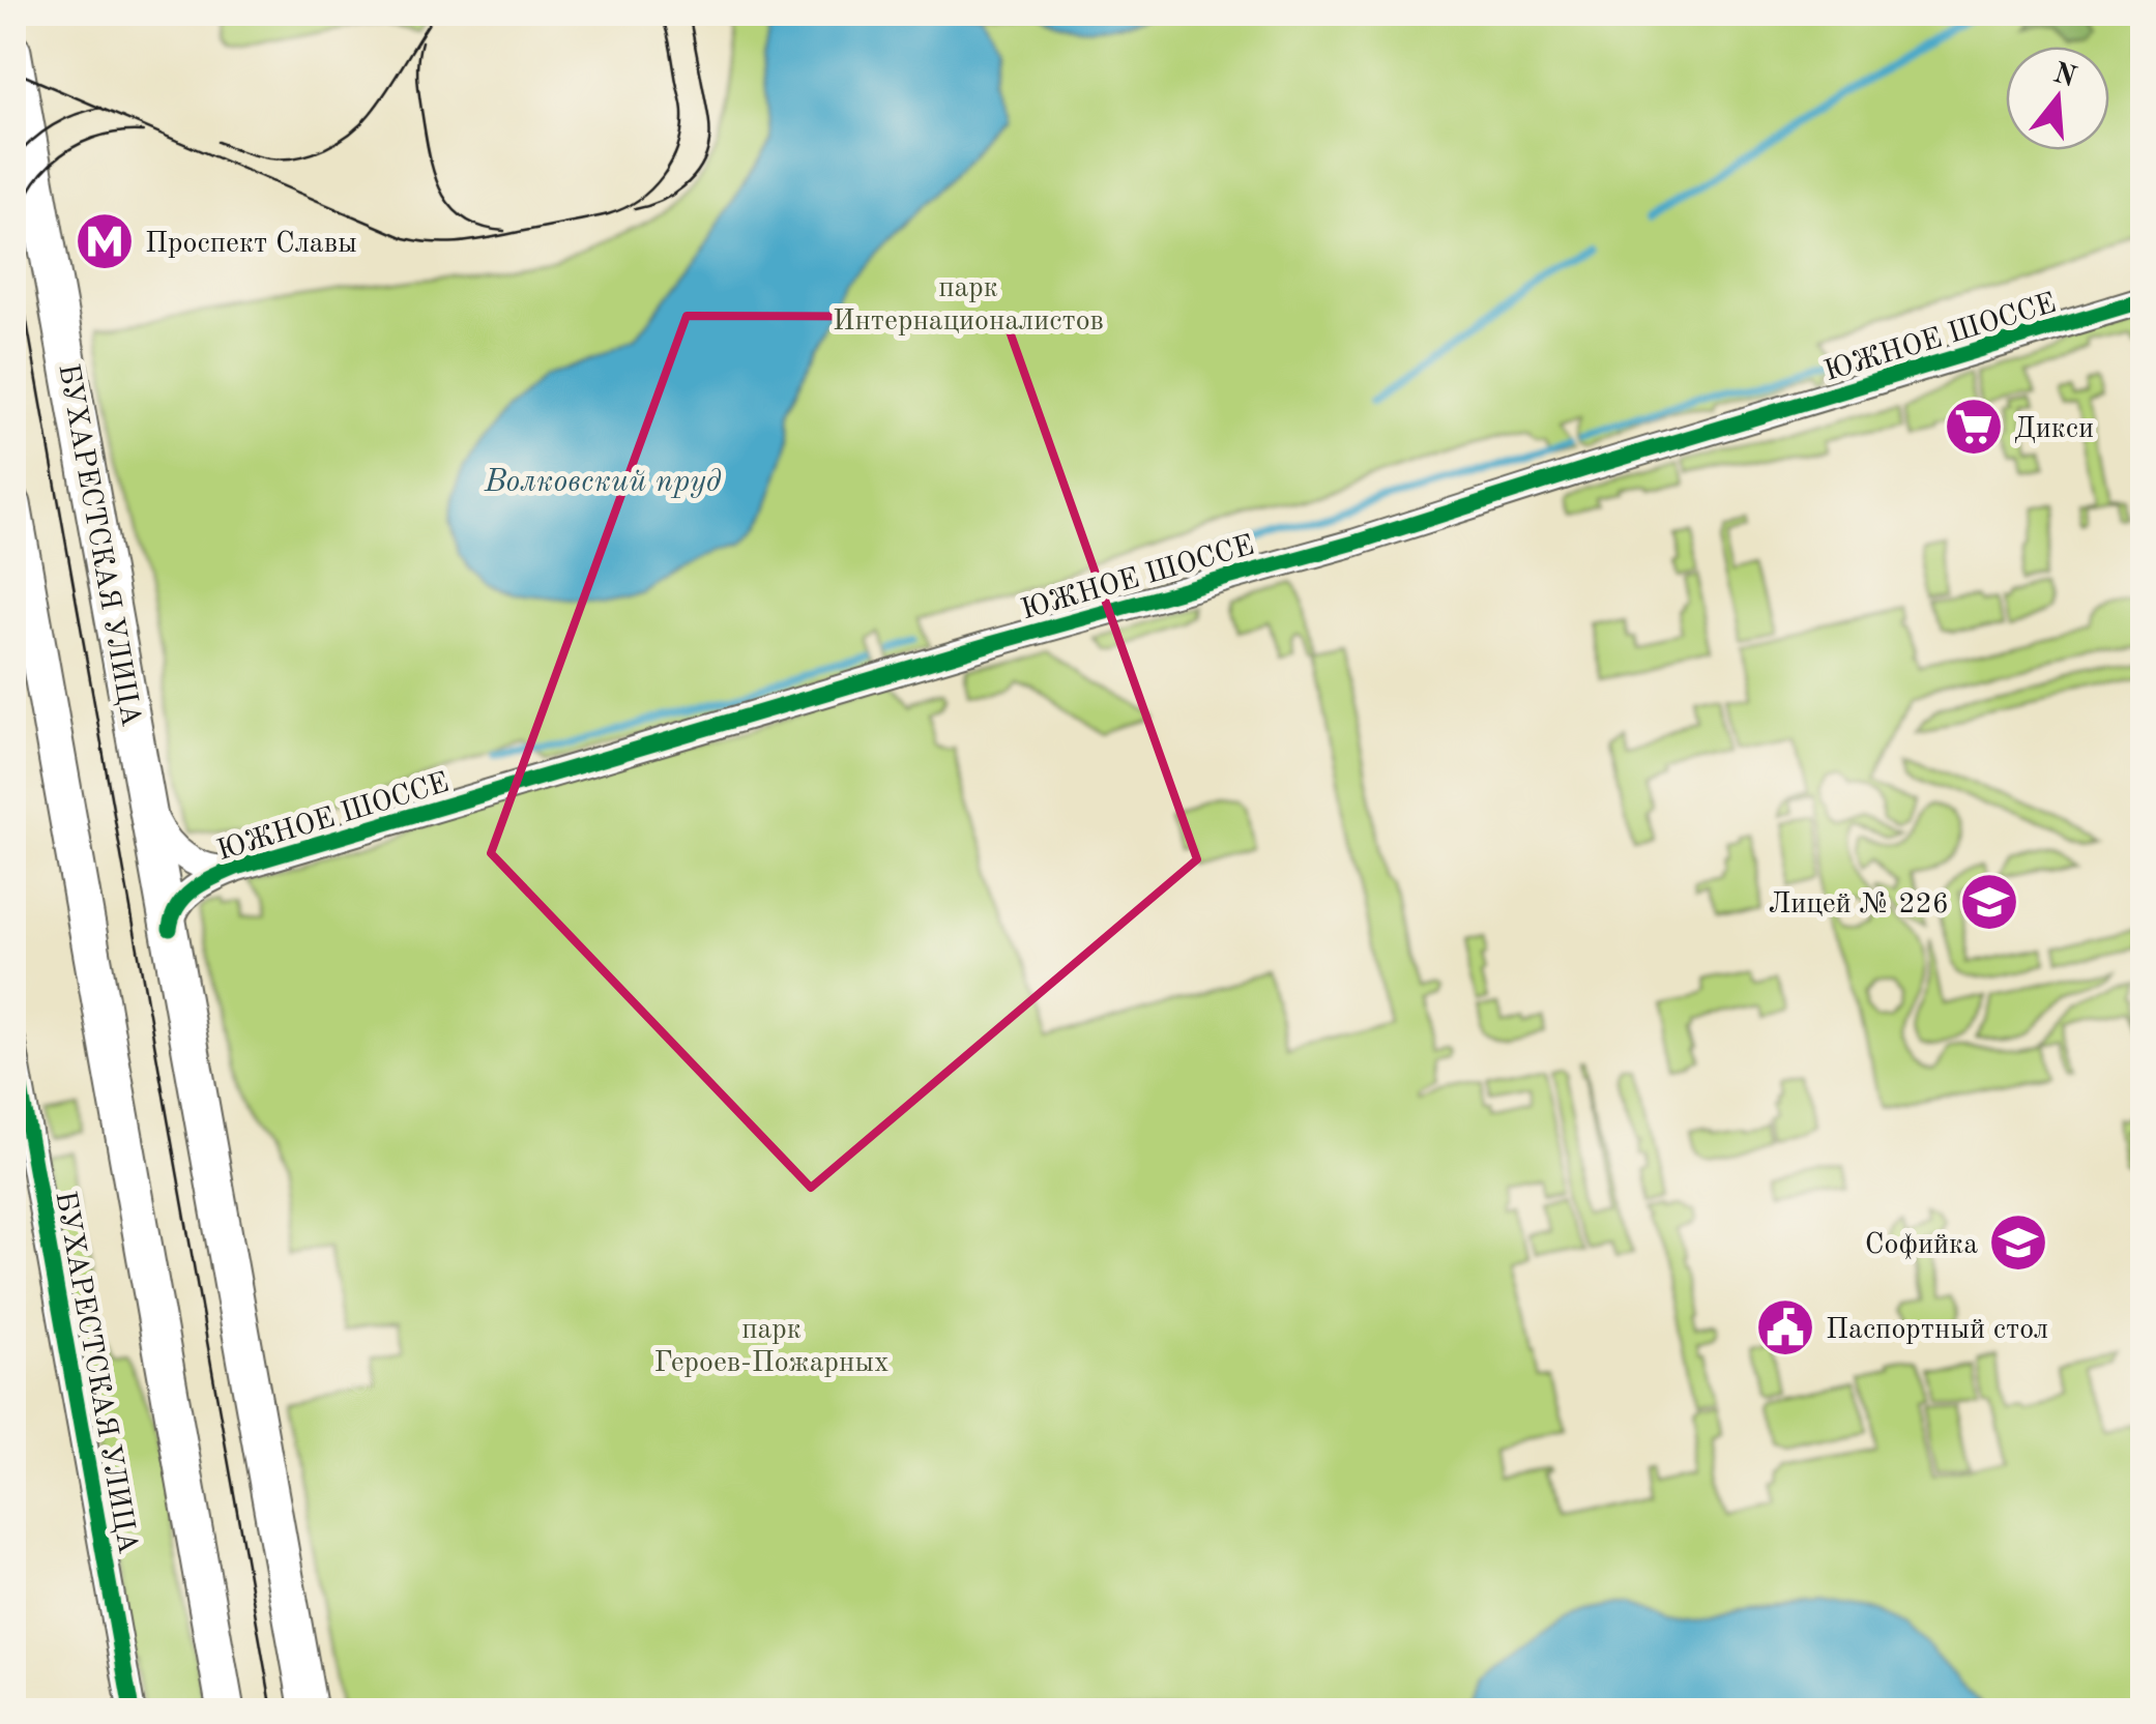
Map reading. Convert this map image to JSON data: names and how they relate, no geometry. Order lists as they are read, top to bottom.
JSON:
{
  "streets": {
    "main road": ["БУХАРЕСТСКАЯ УЛИЦА"],
    "street": ["ЮЖНОЕ ШОССЕ"]
  },
  "crossings": [
    ["ЮЖНОЕ ШОССЕ", "БУХАРЕСТСКАЯ УЛИЦА"]
  ],
  "water": ["Волковский пруд"],
  "parks": ["парк Интернационалистов", "парк Героев-Пожарных"],
  "places": {
    "metro station": ["Проспект Славы"],
    "supermarket": ["Дикси"],
    "school or university": ["Лицей № 226", "Софийка"],
    "public building": ["Паспортный стол"]
  },
  "north": "top"
}
